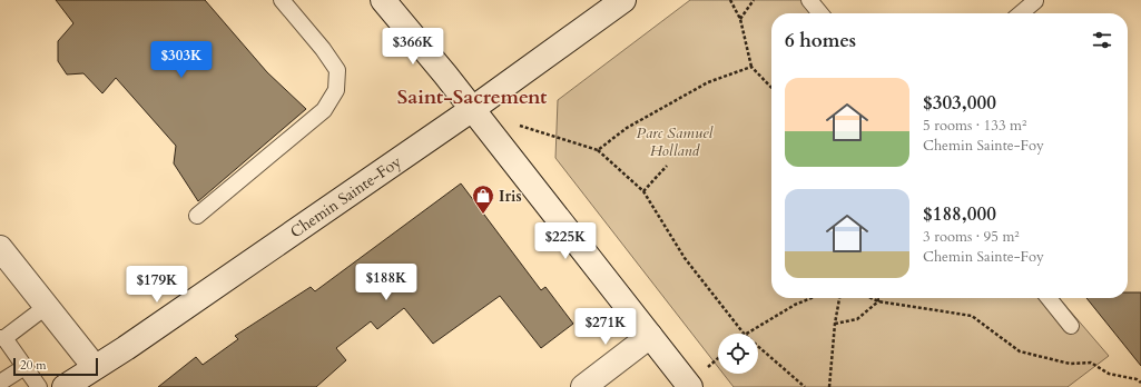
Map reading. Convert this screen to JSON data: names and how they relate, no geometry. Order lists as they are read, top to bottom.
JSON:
{
  "streets": {
    "main road": ["Chemin Sainte-Foy"]
  },
  "districts": ["Saint-Sacrement"],
  "parks": ["Parc Samuel Holland"],
  "places": {
    "shop": ["Iris"]
  },
  "scale_bar": "20 m",
  "page": {
    "heading": "6 homes",
    "price": [
      "$366K",
      "$303K",
      "$225K",
      "$188K",
      "$179K",
      "$271K"
    ],
    "list": [
      {
        "name": "$303,000",
        "note": "5 rooms · 133 m² · Chemin Sainte-Foy"
      },
      {
        "name": "$188,000",
        "note": "3 rooms · 95 m² · Chemin Sainte-Foy"
      }
    ],
    "scale": "20 m"
  }
}
